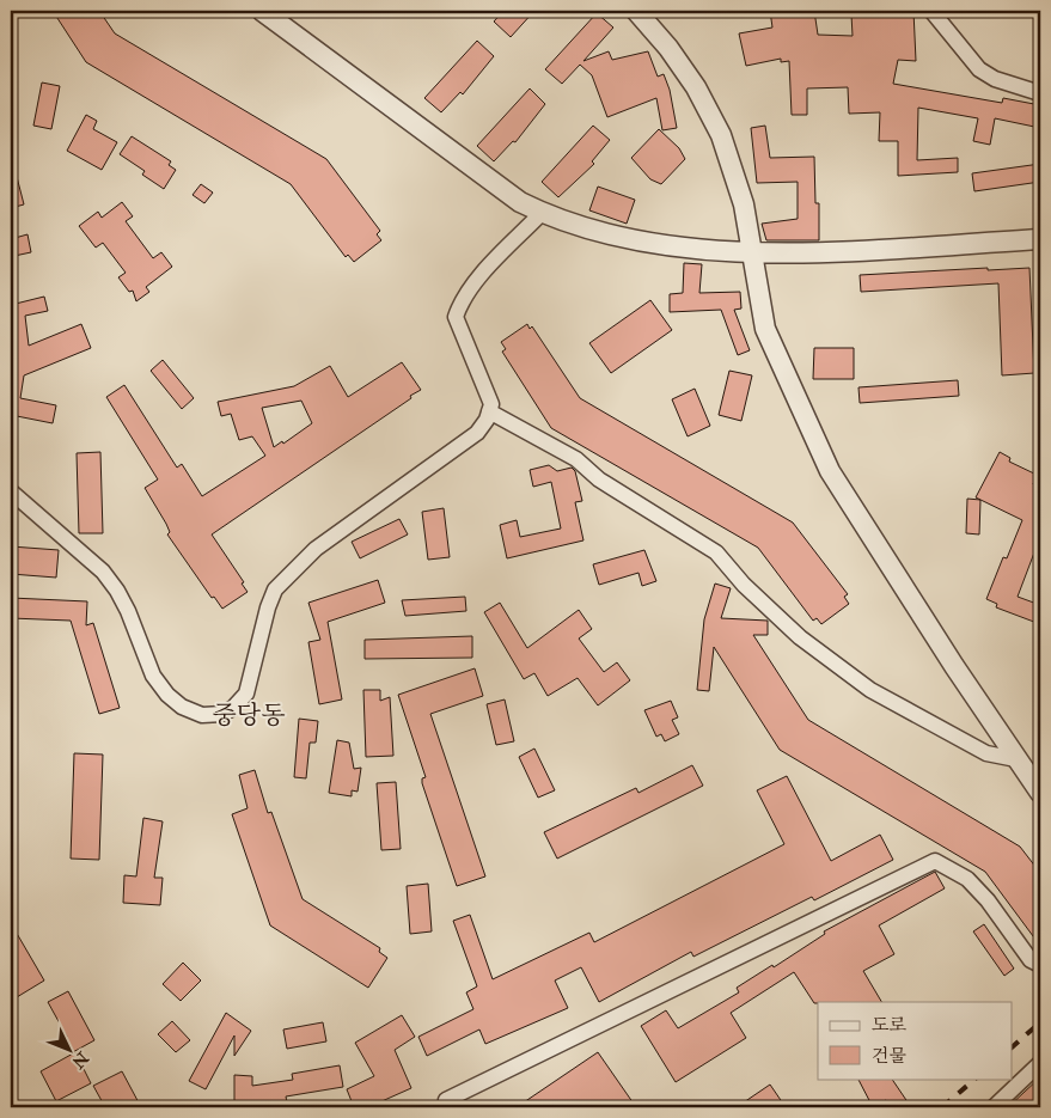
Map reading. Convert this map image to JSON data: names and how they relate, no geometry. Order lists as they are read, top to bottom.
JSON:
{
  "districts": ["중당동"],
  "legend": ["도로", "건물"],
  "north": "bottom right"
}
